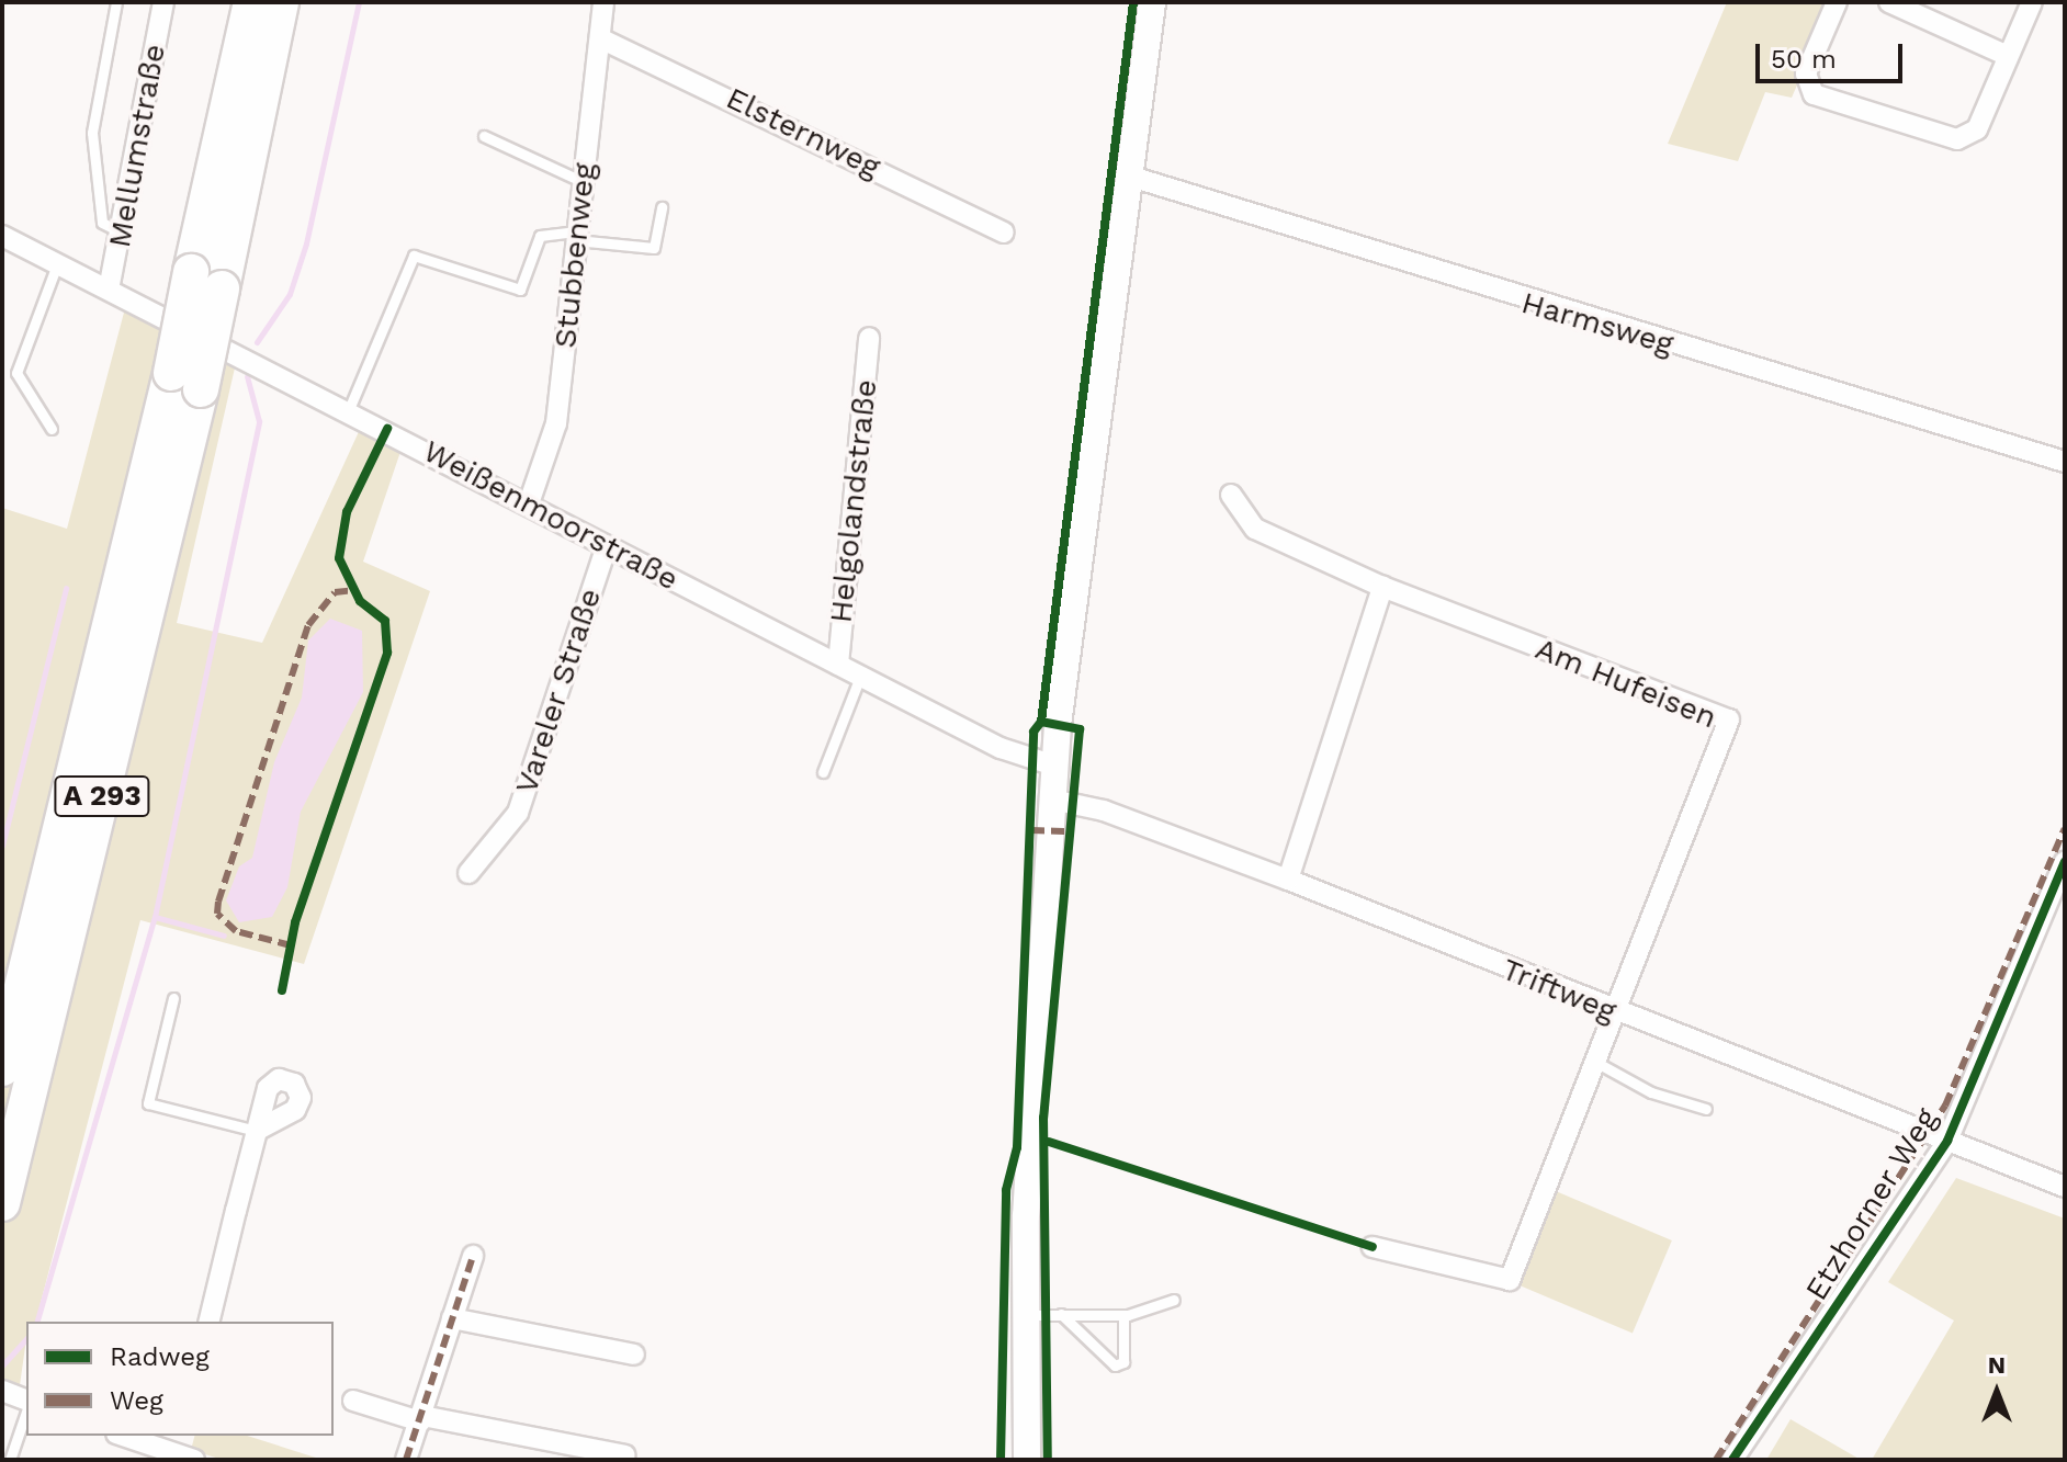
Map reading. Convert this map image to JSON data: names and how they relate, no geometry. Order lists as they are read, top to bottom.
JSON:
{
  "streets": {
    "highway": ["A 293"],
    "street": [
      "Elsternweg",
      "Mellumstraße",
      "Stubbenweg",
      "Harmsweg",
      "Helgolandstraße",
      "Weißenmoorstraße",
      "Am Hufeisen",
      "Vareler Straße",
      "Triftweg",
      "Etzhorner Weg"
    ]
  },
  "crossings": [
    ["Elsternweg", "Stubbenweg"],
    ["Mellumstraße", "Weißenmoorstraße"],
    ["Stubbenweg", "Weißenmoorstraße"],
    ["Helgolandstraße", "Weißenmoorstraße"],
    ["Weißenmoorstraße", "Vareler Straße"],
    ["Am Hufeisen", "Triftweg"],
    ["Triftweg", "Etzhorner Weg"]
  ],
  "legend": ["Radweg", "Weg"],
  "scale_bar": "50 m",
  "north": "top"
}
